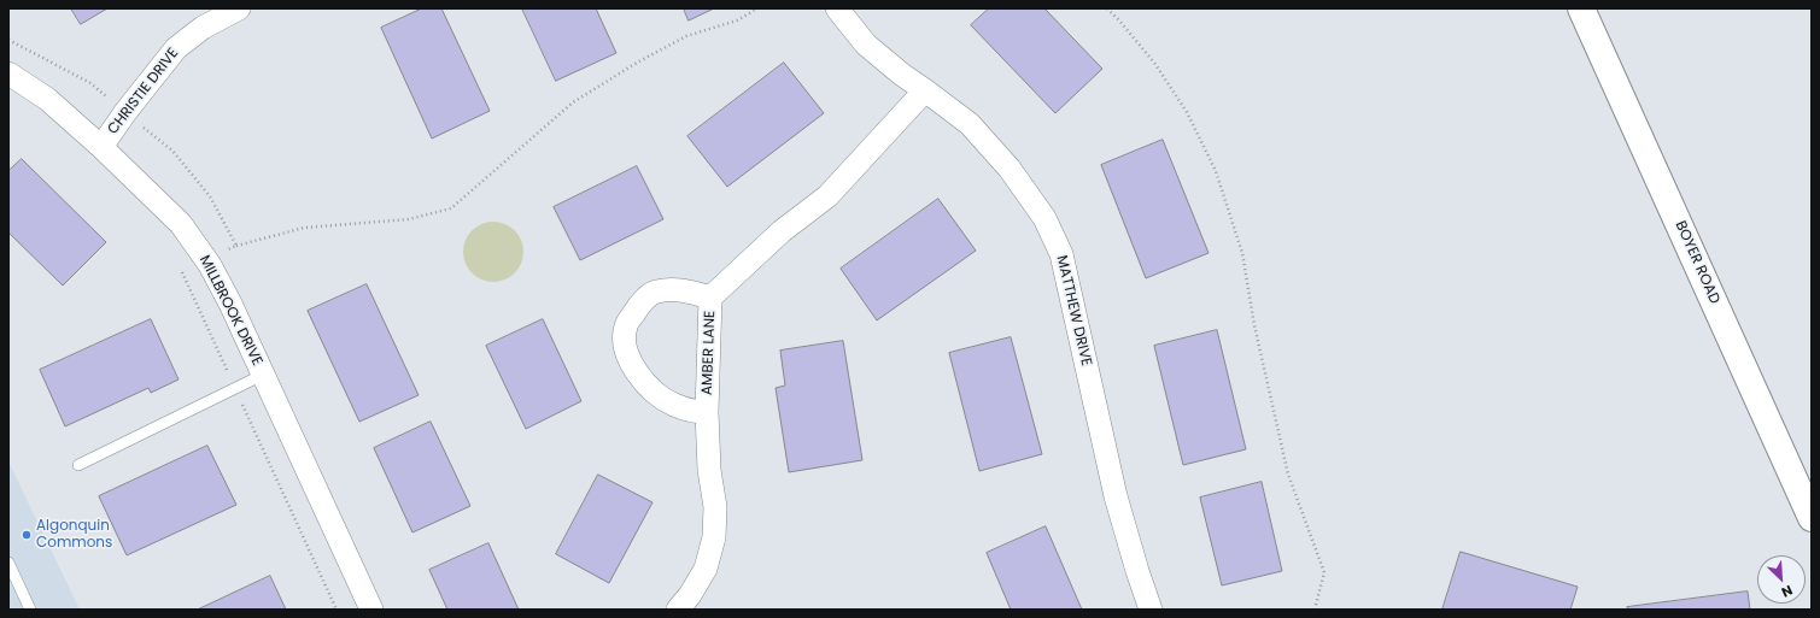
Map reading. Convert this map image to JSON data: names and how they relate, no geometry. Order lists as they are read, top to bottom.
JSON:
{
  "streets": {
    "street": [
      "CHRISTIE DRIVE",
      "BOYER ROAD",
      "MILLBROOK DRIVE",
      "MATTHEW DRIVE",
      "AMBER LANE"
    ]
  },
  "crossings": [
    ["CHRISTIE DRIVE", "MILLBROOK DRIVE"],
    ["MATTHEW DRIVE", "AMBER LANE"]
  ],
  "places": ["Algonquin Commons"],
  "north": "bottom right"
}
